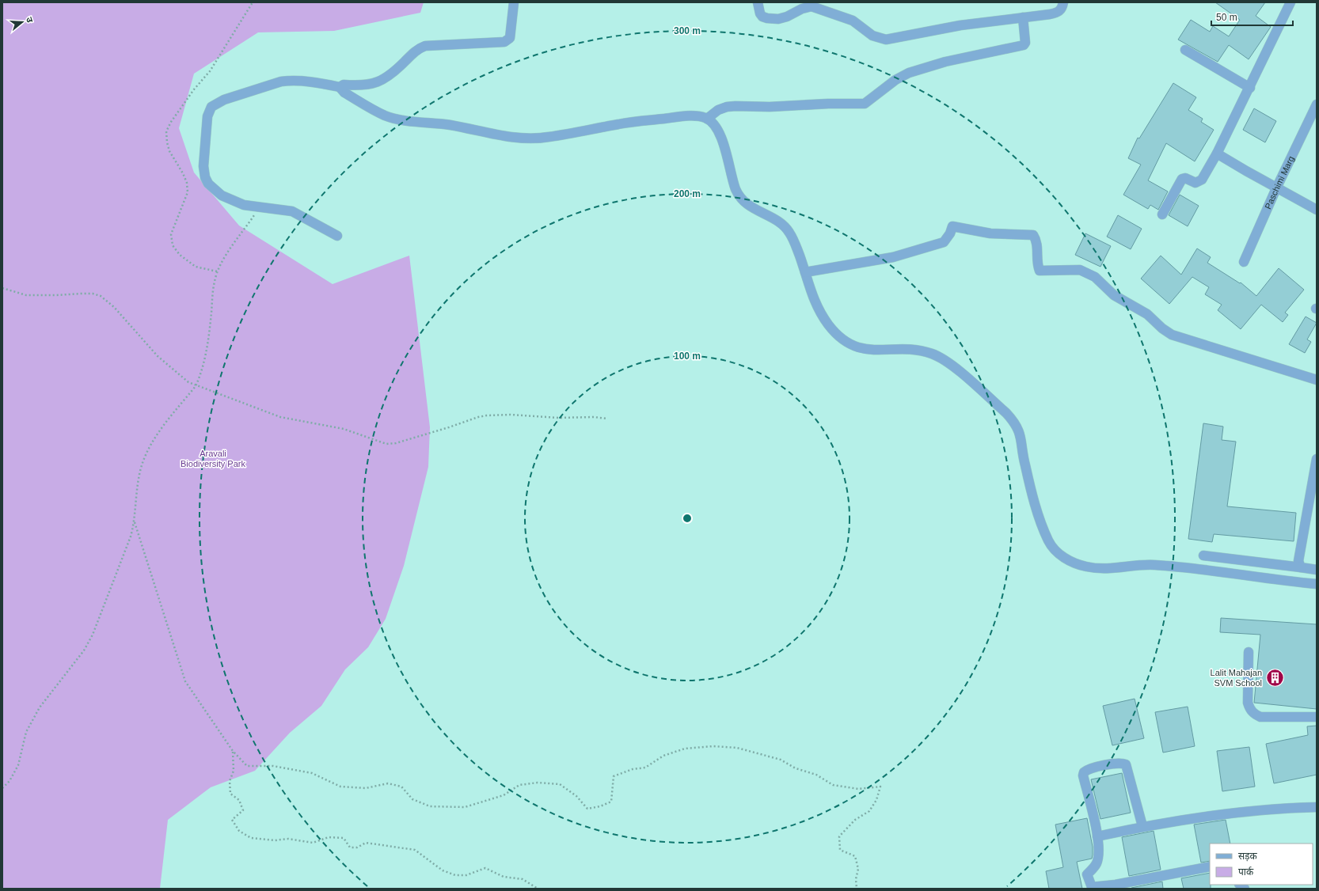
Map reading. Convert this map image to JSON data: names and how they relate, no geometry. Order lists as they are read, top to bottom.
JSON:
{
  "streets": {
    "street": ["Paschimi Marg"]
  },
  "parks": ["Aravali Biodiversity Park"],
  "places": {
    "building": ["Lalit Mahajan SVM School"]
  },
  "legend": ["सड़क", "पार्क"],
  "scale_bar": "50 m",
  "north": "right",
  "rings": ["300 m", "200 m", "100 m"]
}
